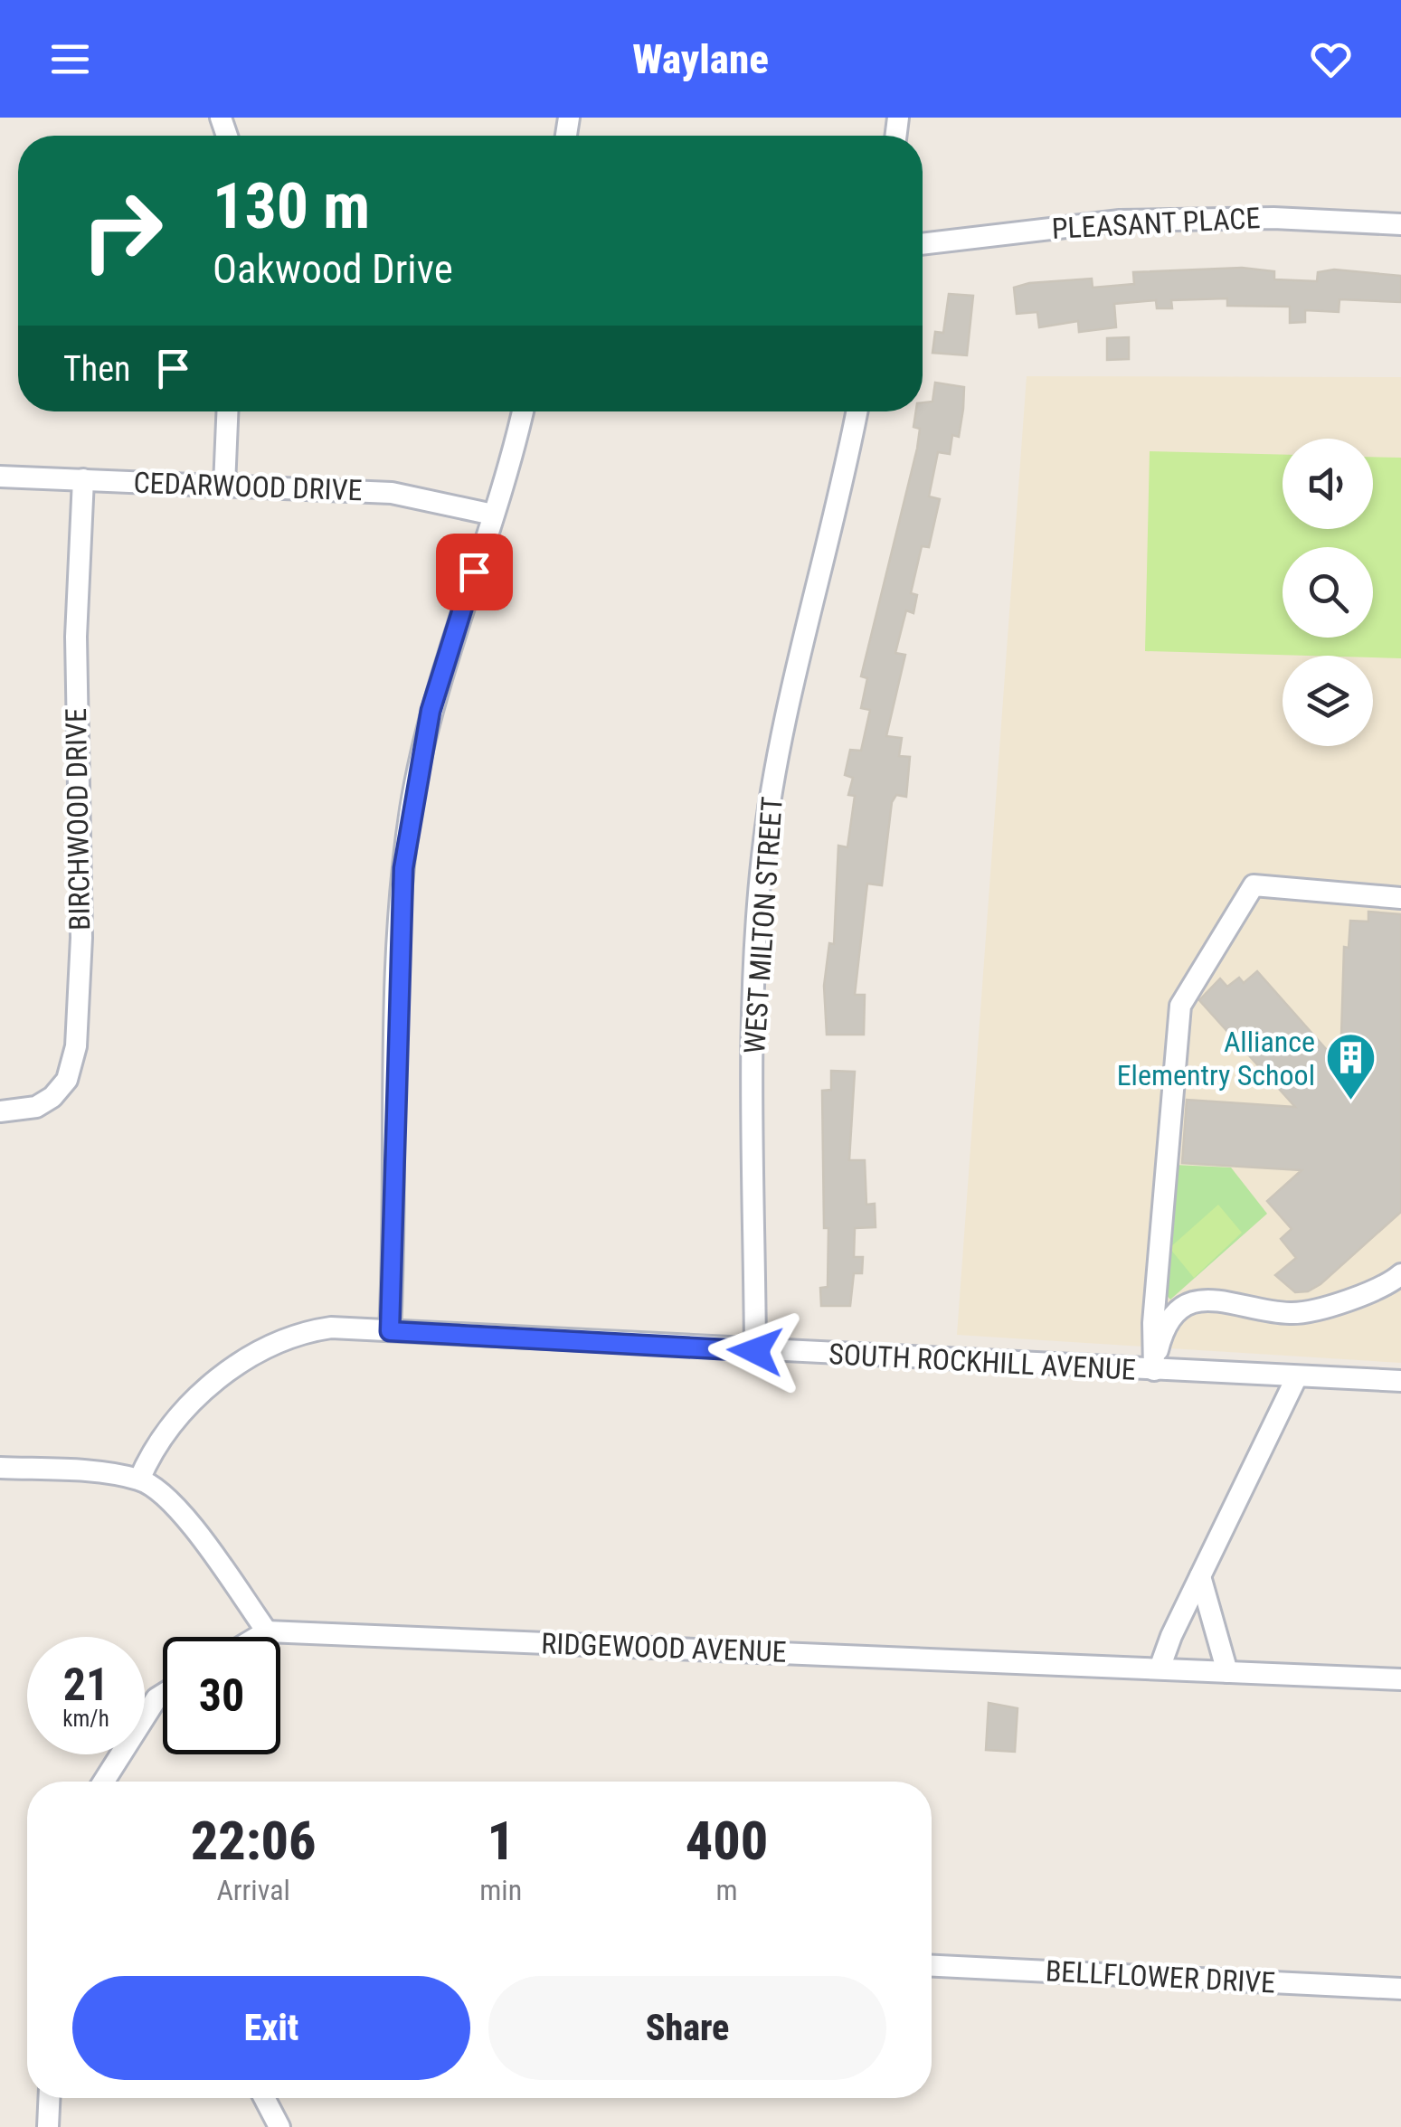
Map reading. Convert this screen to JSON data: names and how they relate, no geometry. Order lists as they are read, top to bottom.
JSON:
{
  "streets": {
    "street": [
      "PLEASANT PLACE",
      "CEDARWOOD DRIVE",
      "BIRCHWOOD DRIVE",
      "WEST MILTON STREET",
      "SOUTH ROCKHILL AVENUE",
      "RIDGEWOOD AVENUE",
      "BELLFLOWER DRIVE"
    ]
  },
  "crossings": [
    ["CEDARWOOD DRIVE", "BIRCHWOOD DRIVE"],
    ["WEST MILTON STREET", "SOUTH ROCKHILL AVENUE"]
  ],
  "places": {
    "building": ["Alliance Elementry School"]
  },
  "page": {
    "header": "Waylane",
    "turn": ["130 m", "Oakwood Drive"],
    "then": "Then",
    "speed": "21 km/h",
    "limit": "30",
    "eta": [
      "22:06",
      "Arrival",
      "1",
      "min",
      "400",
      "m"
    ],
    "buttons": ["Exit", "Share"]
  }
}
